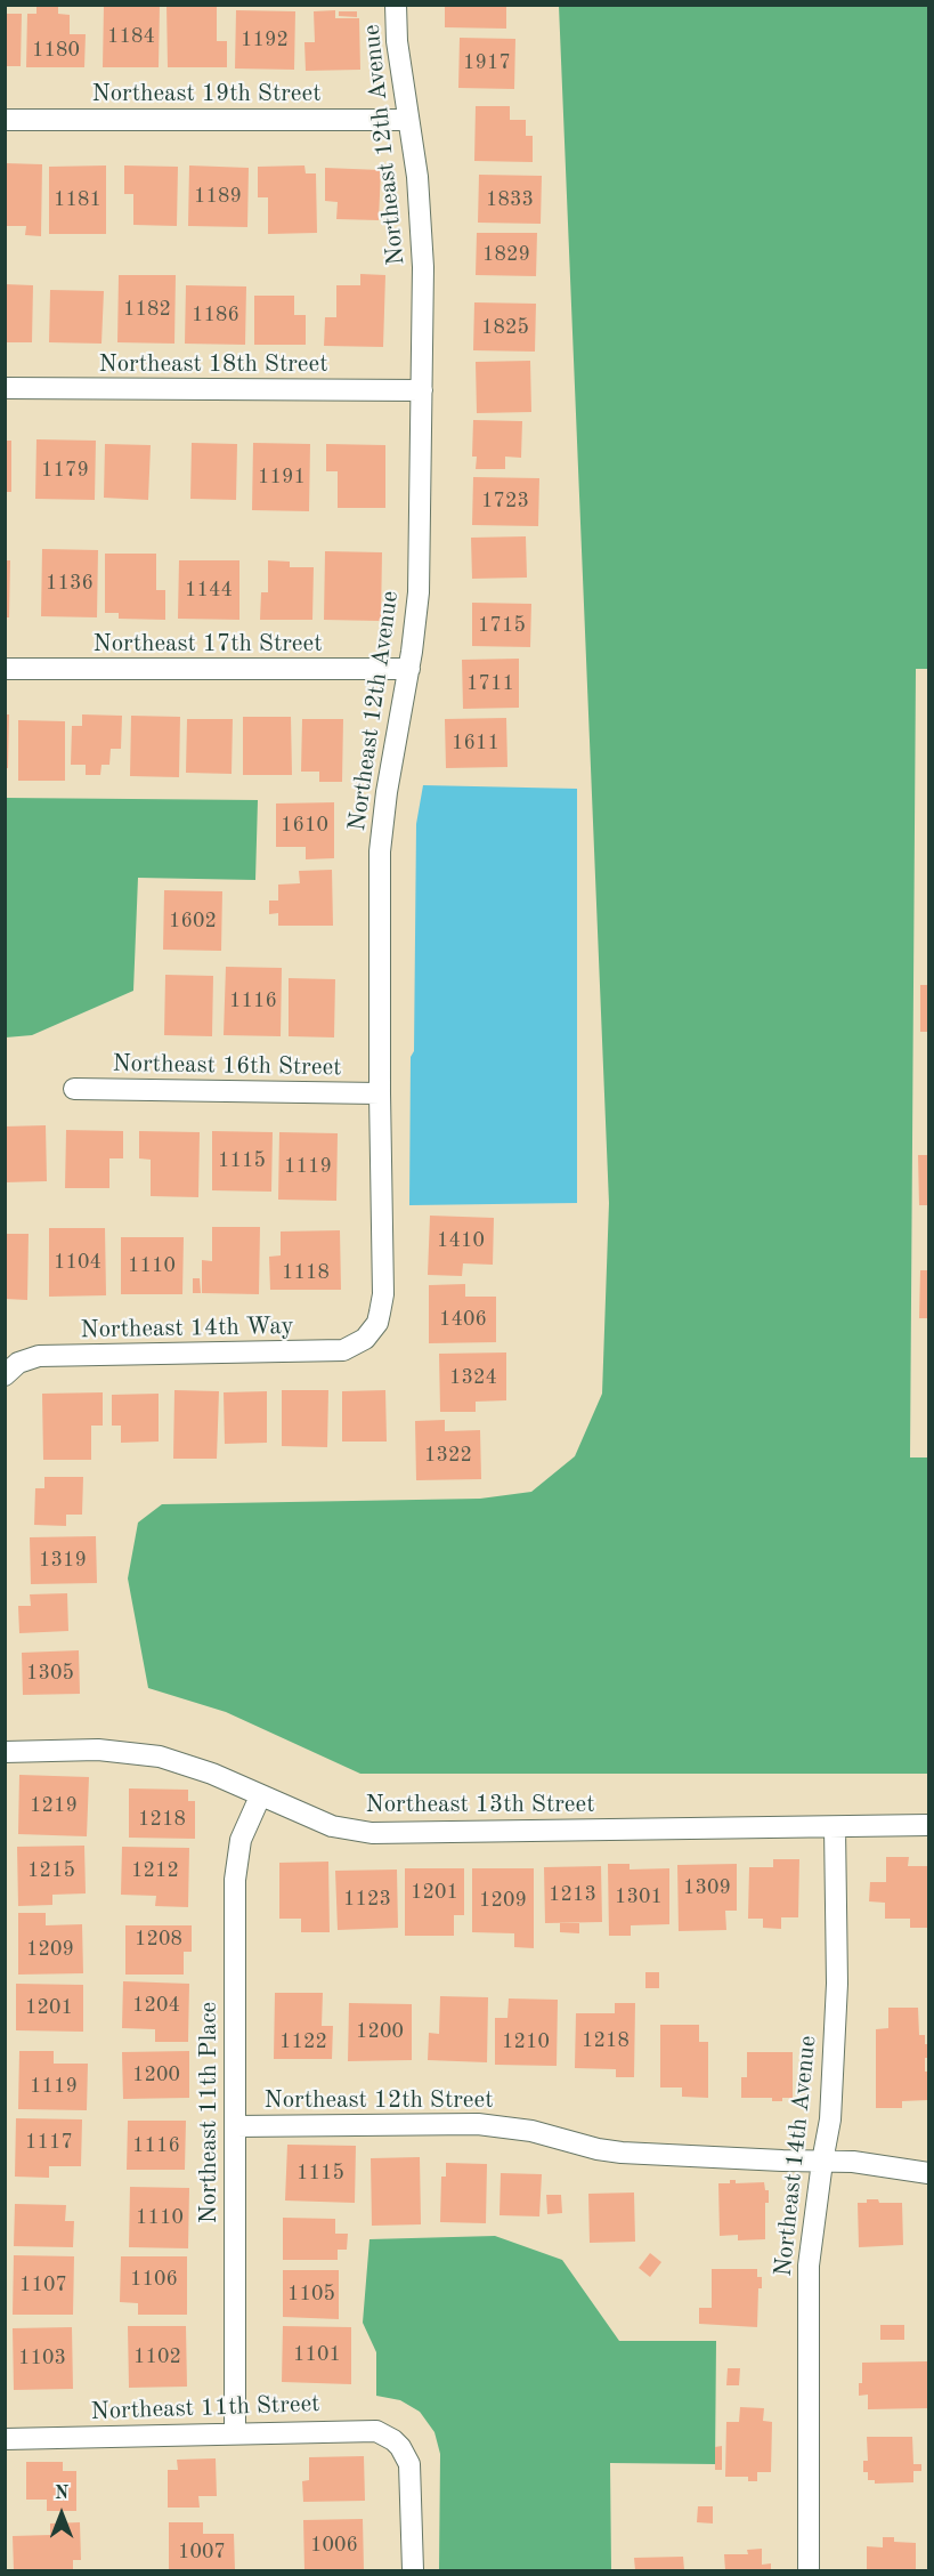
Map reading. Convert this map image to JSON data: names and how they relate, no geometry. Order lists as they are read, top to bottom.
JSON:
{
  "streets": {
    "street": [
      "Northeast 19th Street",
      "Northeast 12th Avenue",
      "Northeast 18th Street",
      "Northeast 17th Street",
      "Northeast 16th Street",
      "Northeast 14th Way",
      "Northeast 13th Street",
      "Northeast 12th Street",
      "Northeast 11th Place",
      "Northeast 14th Avenue",
      "Northeast 11th Street"
    ]
  },
  "crossings": [
    ["Northeast 19th Street", "Northeast 12th Avenue"],
    ["Northeast 12th Avenue", "Northeast 18th Street"],
    ["Northeast 12th Avenue", "Northeast 17th Street"],
    ["Northeast 12th Avenue", "Northeast 16th Street"],
    ["Northeast 12th Avenue", "Northeast 14th Way"],
    ["Northeast 13th Street", "Northeast 11th Place"],
    ["Northeast 13th Street", "Northeast 14th Avenue"],
    ["Northeast 12th Street", "Northeast 11th Place"],
    ["Northeast 12th Street", "Northeast 14th Avenue"],
    ["Northeast 11th Place", "Northeast 11th Street"]
  ],
  "house_numbers": [
    "1184",
    "1192",
    "1180",
    "1917",
    "1189",
    "1181",
    "1833",
    "1829",
    "1182",
    "1186",
    "1825",
    "1179",
    "1191",
    "1723",
    "1136",
    "1144",
    "1715",
    "1711",
    "1611",
    "1610",
    "1602",
    "1116",
    "1115",
    "1119",
    "1410",
    "1104",
    "1110",
    "1118",
    "1406",
    "1324",
    "1322",
    "1319",
    "1305",
    "1219",
    "1218",
    "1215",
    "1212",
    "1309",
    "1201",
    "1213",
    "1301",
    "1123",
    "1209",
    "1208",
    "1209",
    "1204",
    "1201",
    "1200",
    "1218",
    "1122",
    "1210",
    "1200",
    "1119",
    "1117",
    "1116",
    "1115",
    "1110",
    "1106",
    "1107",
    "1105",
    "1101",
    "1102",
    "1103",
    "1006",
    "1007"
  ],
  "north": "top"
}
